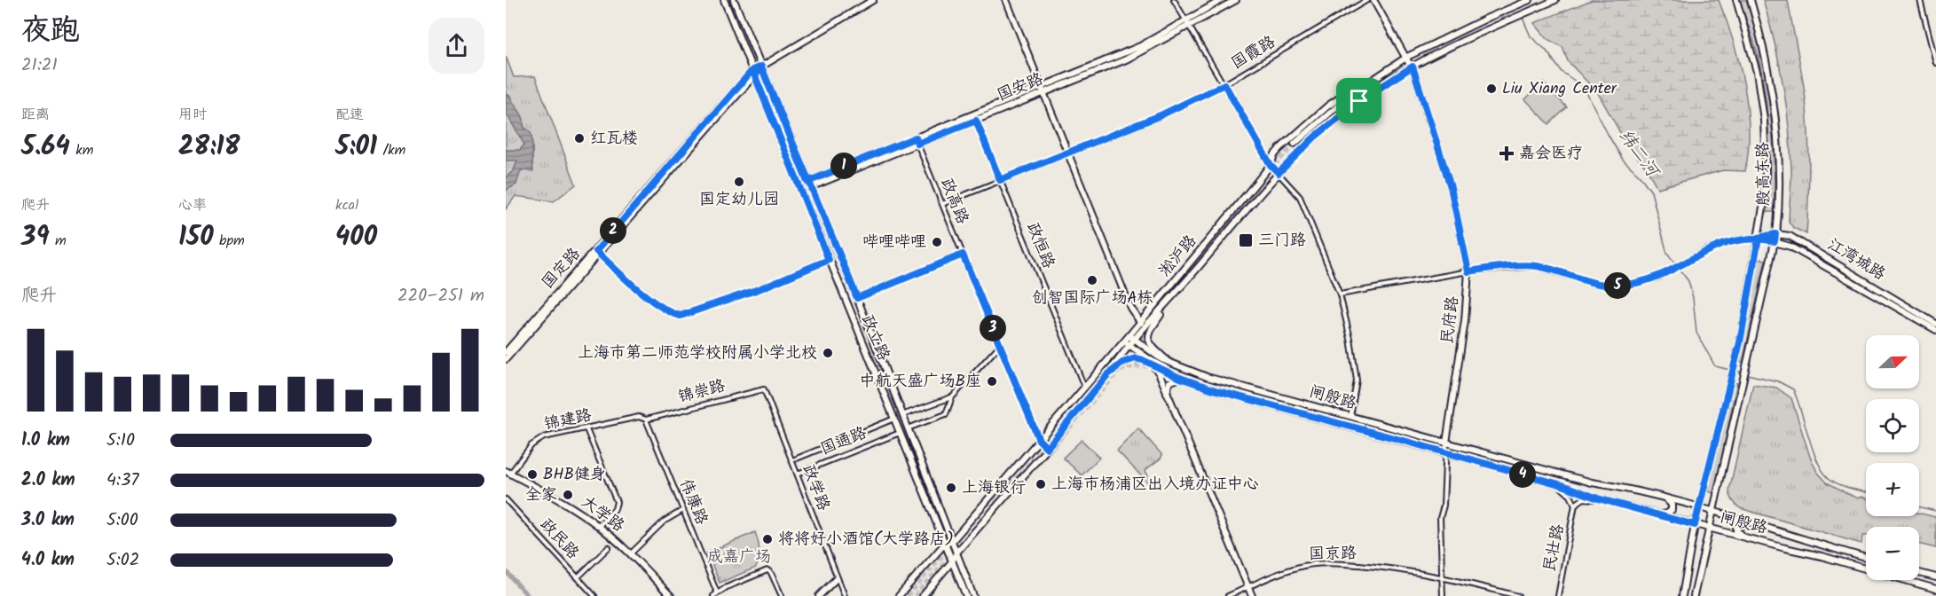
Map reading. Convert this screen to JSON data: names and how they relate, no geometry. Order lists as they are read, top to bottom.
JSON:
{
  "streets": {
    "main road": [
      "国安路",
      "殷高东路",
      "淞沪路",
      "江湾城路",
      "国定路",
      "民府路",
      "政立路",
      "闸殷路",
      "大学路"
    ],
    "street": [
      "国霞路",
      "政高路",
      "政恒路",
      "锦崇路",
      "锦建路",
      "国通路",
      "政学路",
      "伟康路",
      "政民路",
      "民壮路",
      "国京路"
    ]
  },
  "crossings": [
    ["国霞路", "政高路"],
    ["国霞路", "政恒路"],
    ["国安路", "政高路"],
    ["国安路", "政恒路"],
    ["国安路", "政立路"],
    ["殷高东路", "江湾城路"],
    ["殷高东路", "闸殷路"],
    ["政高路", "淞沪路"],
    ["政恒路", "淞沪路"],
    ["淞沪路", "民府路"],
    ["淞沪路", "政立路"],
    ["淞沪路", "闸殷路"],
    ["江湾城路", "民府路"],
    ["国定路", "政立路"],
    ["民府路", "闸殷路"],
    ["民府路", "国京路"],
    ["政立路", "国通路"],
    ["锦崇路", "锦建路"],
    ["锦崇路", "政学路"],
    ["锦崇路", "伟康路"],
    ["闸殷路", "民壮路"],
    ["锦建路", "伟康路"],
    ["锦建路", "大学路"],
    ["国通路", "政学路"]
  ],
  "water": ["纬二河"],
  "parks": ["成嘉广场"],
  "places": {
    "other": [
      "Liu Xiang Center",
      "红瓦楼",
      "国定幼儿园",
      "哔哩哔哩",
      "创智国际广场A栋",
      "上海市第二师范学校附属小学北校",
      "中航天盛广场B座",
      "BHB健身",
      "上海市杨浦区出入境办证中心",
      "上海银行",
      "全家",
      "将将好小酒馆(大学路店)"
    ],
    "health": ["嘉会医疗"],
    "transit": ["三门路"]
  },
  "north": "right",
  "page": {
    "heading": ["夜跑", "21:21"],
    "stats": [
      ["距离", "5.64 km"],
      ["用时", "28:18"],
      ["配速", "5:01 /km"],
      ["爬升", "39 m"],
      ["心率", "150 bpm"],
      ["kcal", "400"]
    ],
    "pins": [
      "1",
      "2",
      "5",
      "3",
      "4"
    ],
    "chart": ["爬升", "220–251 m"],
    "map_buttons": ["+", "−"],
    "list": [
      {
        "name": "1.0 km",
        "note": "5:10"
      },
      {
        "name": "2.0 km",
        "note": "4:37"
      },
      {
        "name": "3.0 km",
        "note": "5:00"
      },
      {
        "name": "4.0 km",
        "note": "5:02"
      }
    ]
  }
}
